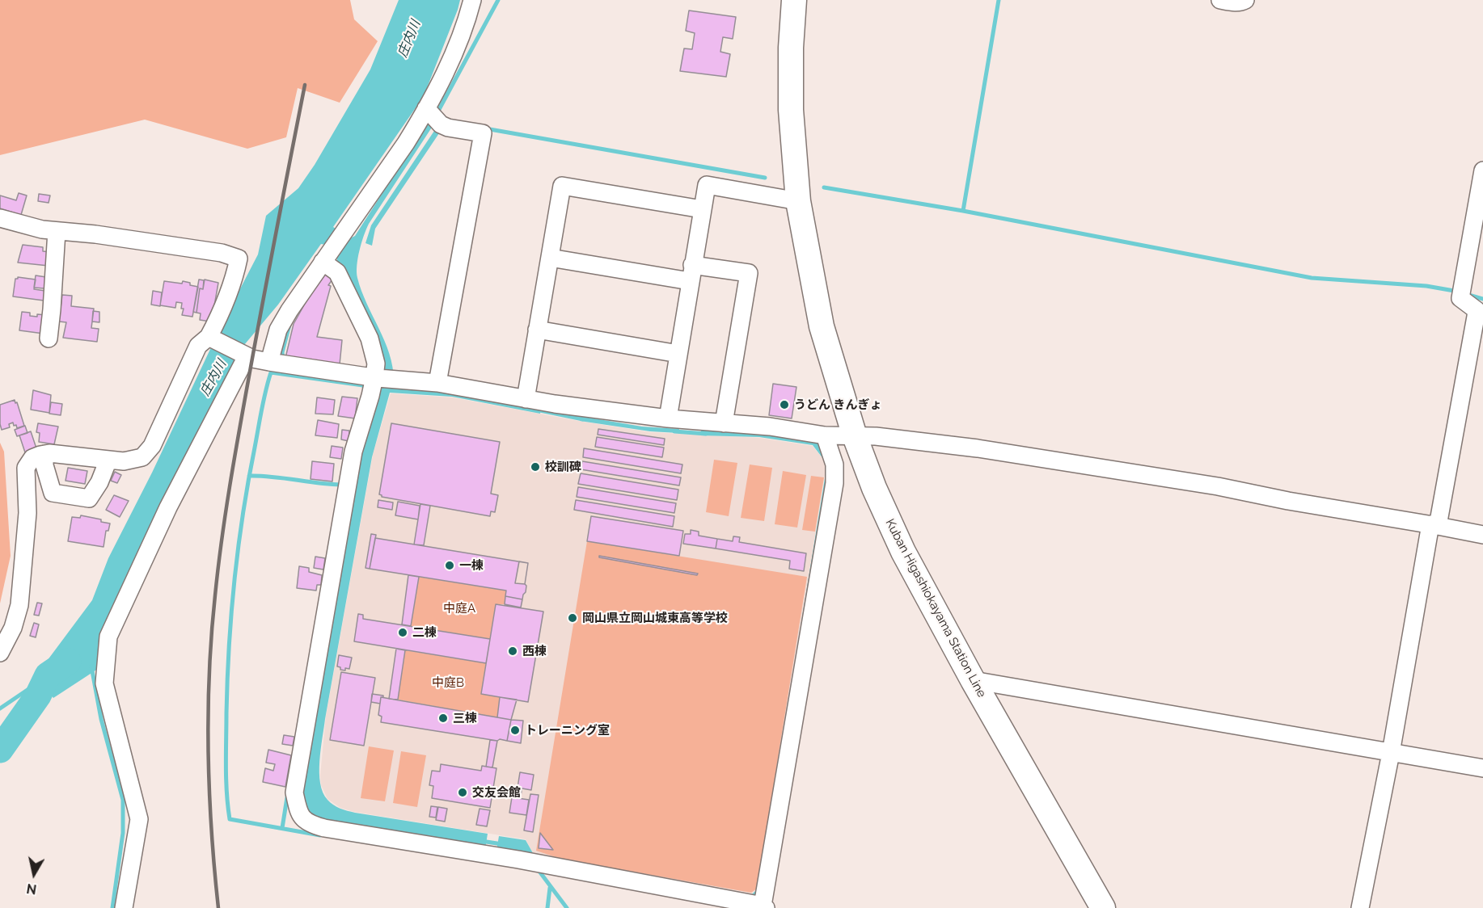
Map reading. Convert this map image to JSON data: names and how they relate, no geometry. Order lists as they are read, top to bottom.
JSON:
{
  "streets": {
    "main road": ["Kuban Higashiokayama Station Line"]
  },
  "water": ["庄内川"],
  "parks": ["中庭A", "中庭B"],
  "places": [
    "うどん きんぎょ",
    "校訓碑",
    "一棟",
    "岡山県立岡山城東高等学校",
    "二棟",
    "西棟",
    "三棟",
    "トレーニング室",
    "交友会館"
  ],
  "north": "bottom"
}
